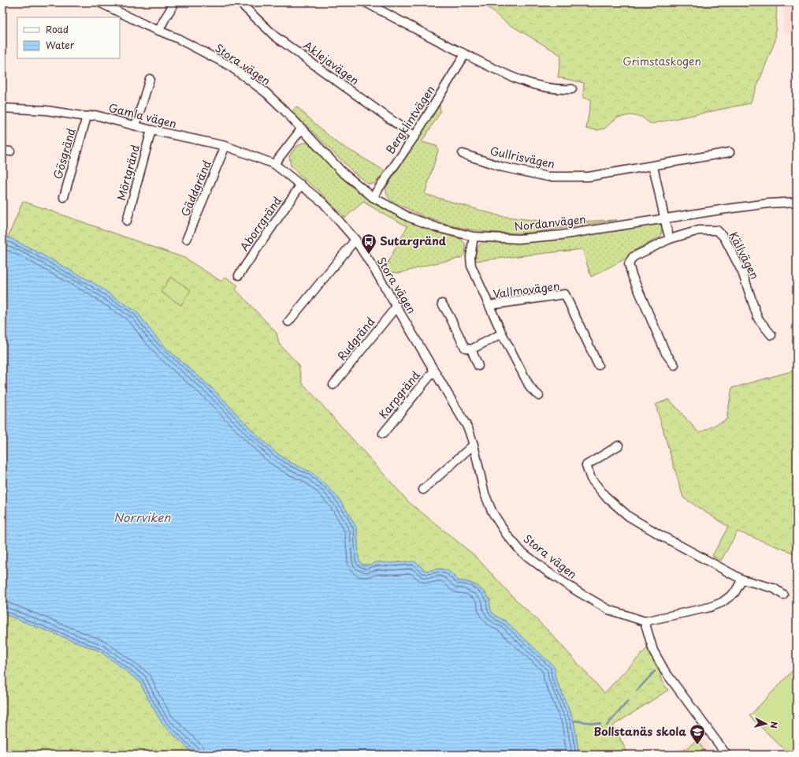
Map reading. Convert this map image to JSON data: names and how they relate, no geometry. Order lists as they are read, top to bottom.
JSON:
{
  "streets": {
    "street": [
      "Aklejavägen",
      "Stora vägen",
      "Gamla vägen",
      "Bergklintvägen",
      "Gösgränd",
      "Gullrisvägen",
      "Mörtgränd",
      "Gäddgränd",
      "Nordanvägen",
      "Aborrgränd",
      "Källvägen",
      "Vallmovägen",
      "Rudgränd",
      "Karpgränd"
    ]
  },
  "crossings": [
    ["Aklejavägen", "Bergklintvägen"],
    ["Stora vägen", "Gamla vägen"],
    ["Stora vägen", "Nordanvägen"],
    ["Stora vägen", "Aborrgränd"],
    ["Stora vägen", "Rudgränd"],
    ["Stora vägen", "Karpgränd"],
    ["Gamla vägen", "Gösgränd"],
    ["Gamla vägen", "Mörtgränd"],
    ["Gamla vägen", "Gäddgränd"],
    ["Bergklintvägen", "Nordanvägen"],
    ["Nordanvägen", "Vallmovägen"]
  ],
  "water": ["Norrviken"],
  "parks": ["Grimstaskogen"],
  "places": {
    "bus stop": ["Sutargränd"],
    "school or university": ["Bollstanäs skola"]
  },
  "legend": ["Road", "Water"],
  "north": "right"
}
